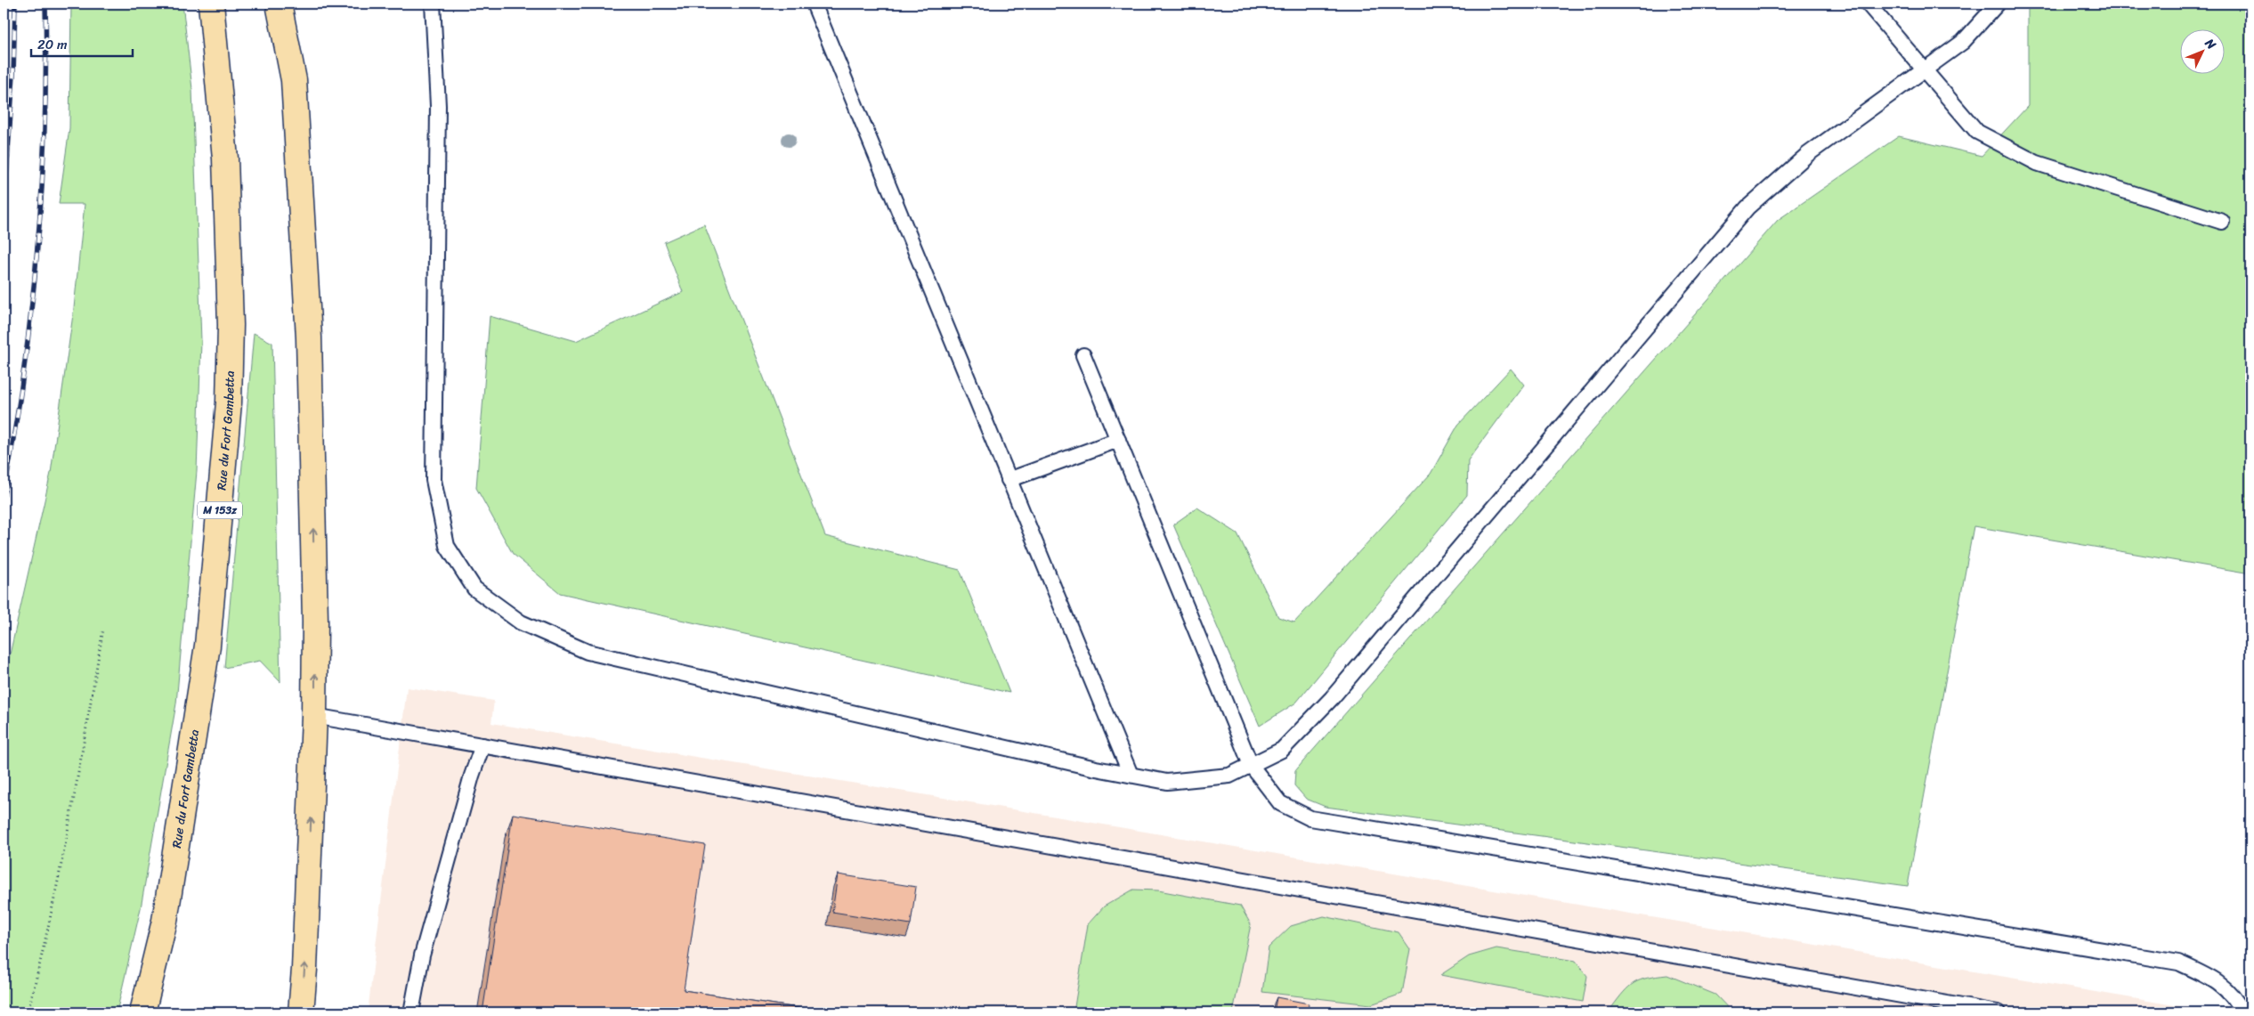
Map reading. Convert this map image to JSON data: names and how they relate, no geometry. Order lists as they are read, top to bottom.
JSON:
{
  "streets": {
    "main road": ["Rue du Fort Gambetta", "M 153z"]
  },
  "scale_bar": "20 m",
  "north": "top right"
}
